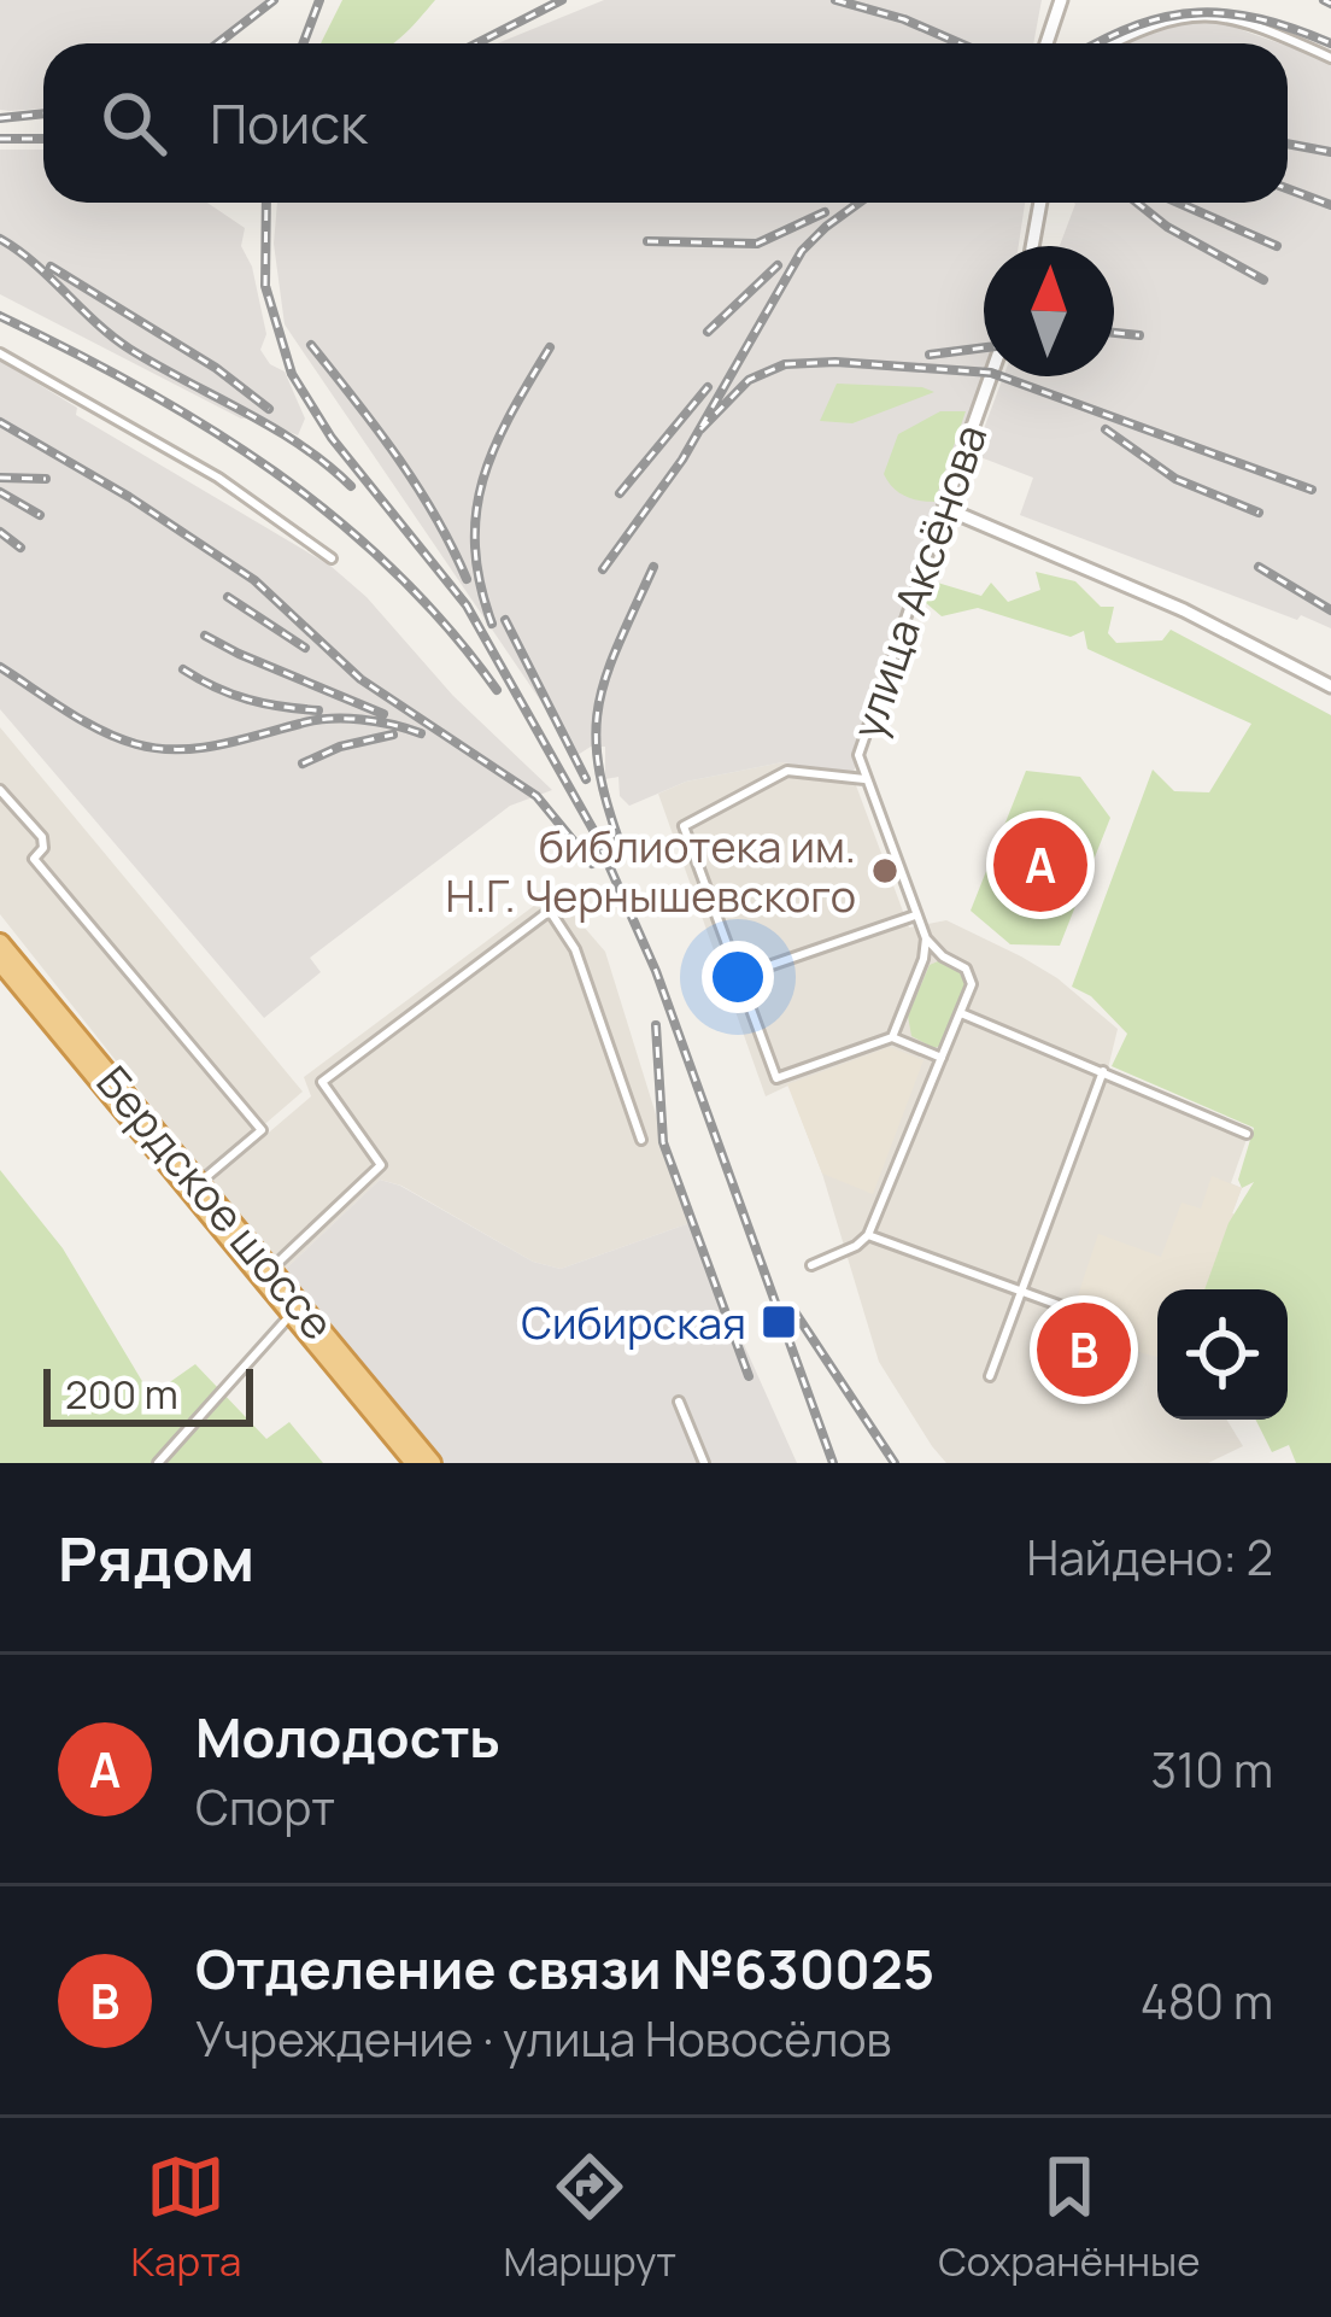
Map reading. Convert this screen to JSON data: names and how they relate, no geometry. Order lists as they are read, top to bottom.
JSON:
{
  "streets": {
    "highway": ["Бердское шоссе"],
    "street": ["улица Аксёнова"]
  },
  "places": {
    "other": ["библиотека им. Н.Г. Чернышевского"],
    "transit": ["Сибирская"]
  },
  "scale_bar": "200 m",
  "north": "top",
  "page": {
    "search": "Поиск",
    "pins": ["A", "B"],
    "scale": "200 m",
    "heading": ["Рядом", "Найдено: 2"],
    "list": [
      {
        "mark": "A",
        "name": "Молодость",
        "note": "Спорт",
        "value": "310 m"
      },
      {
        "mark": "B",
        "name": "Отделение связи №630025",
        "note": "Учреждение · улица Новосёлов",
        "value": "480 m"
      }
    ],
    "nav": ["Карта", "Маршрут", "Сохранённые"]
  }
}
